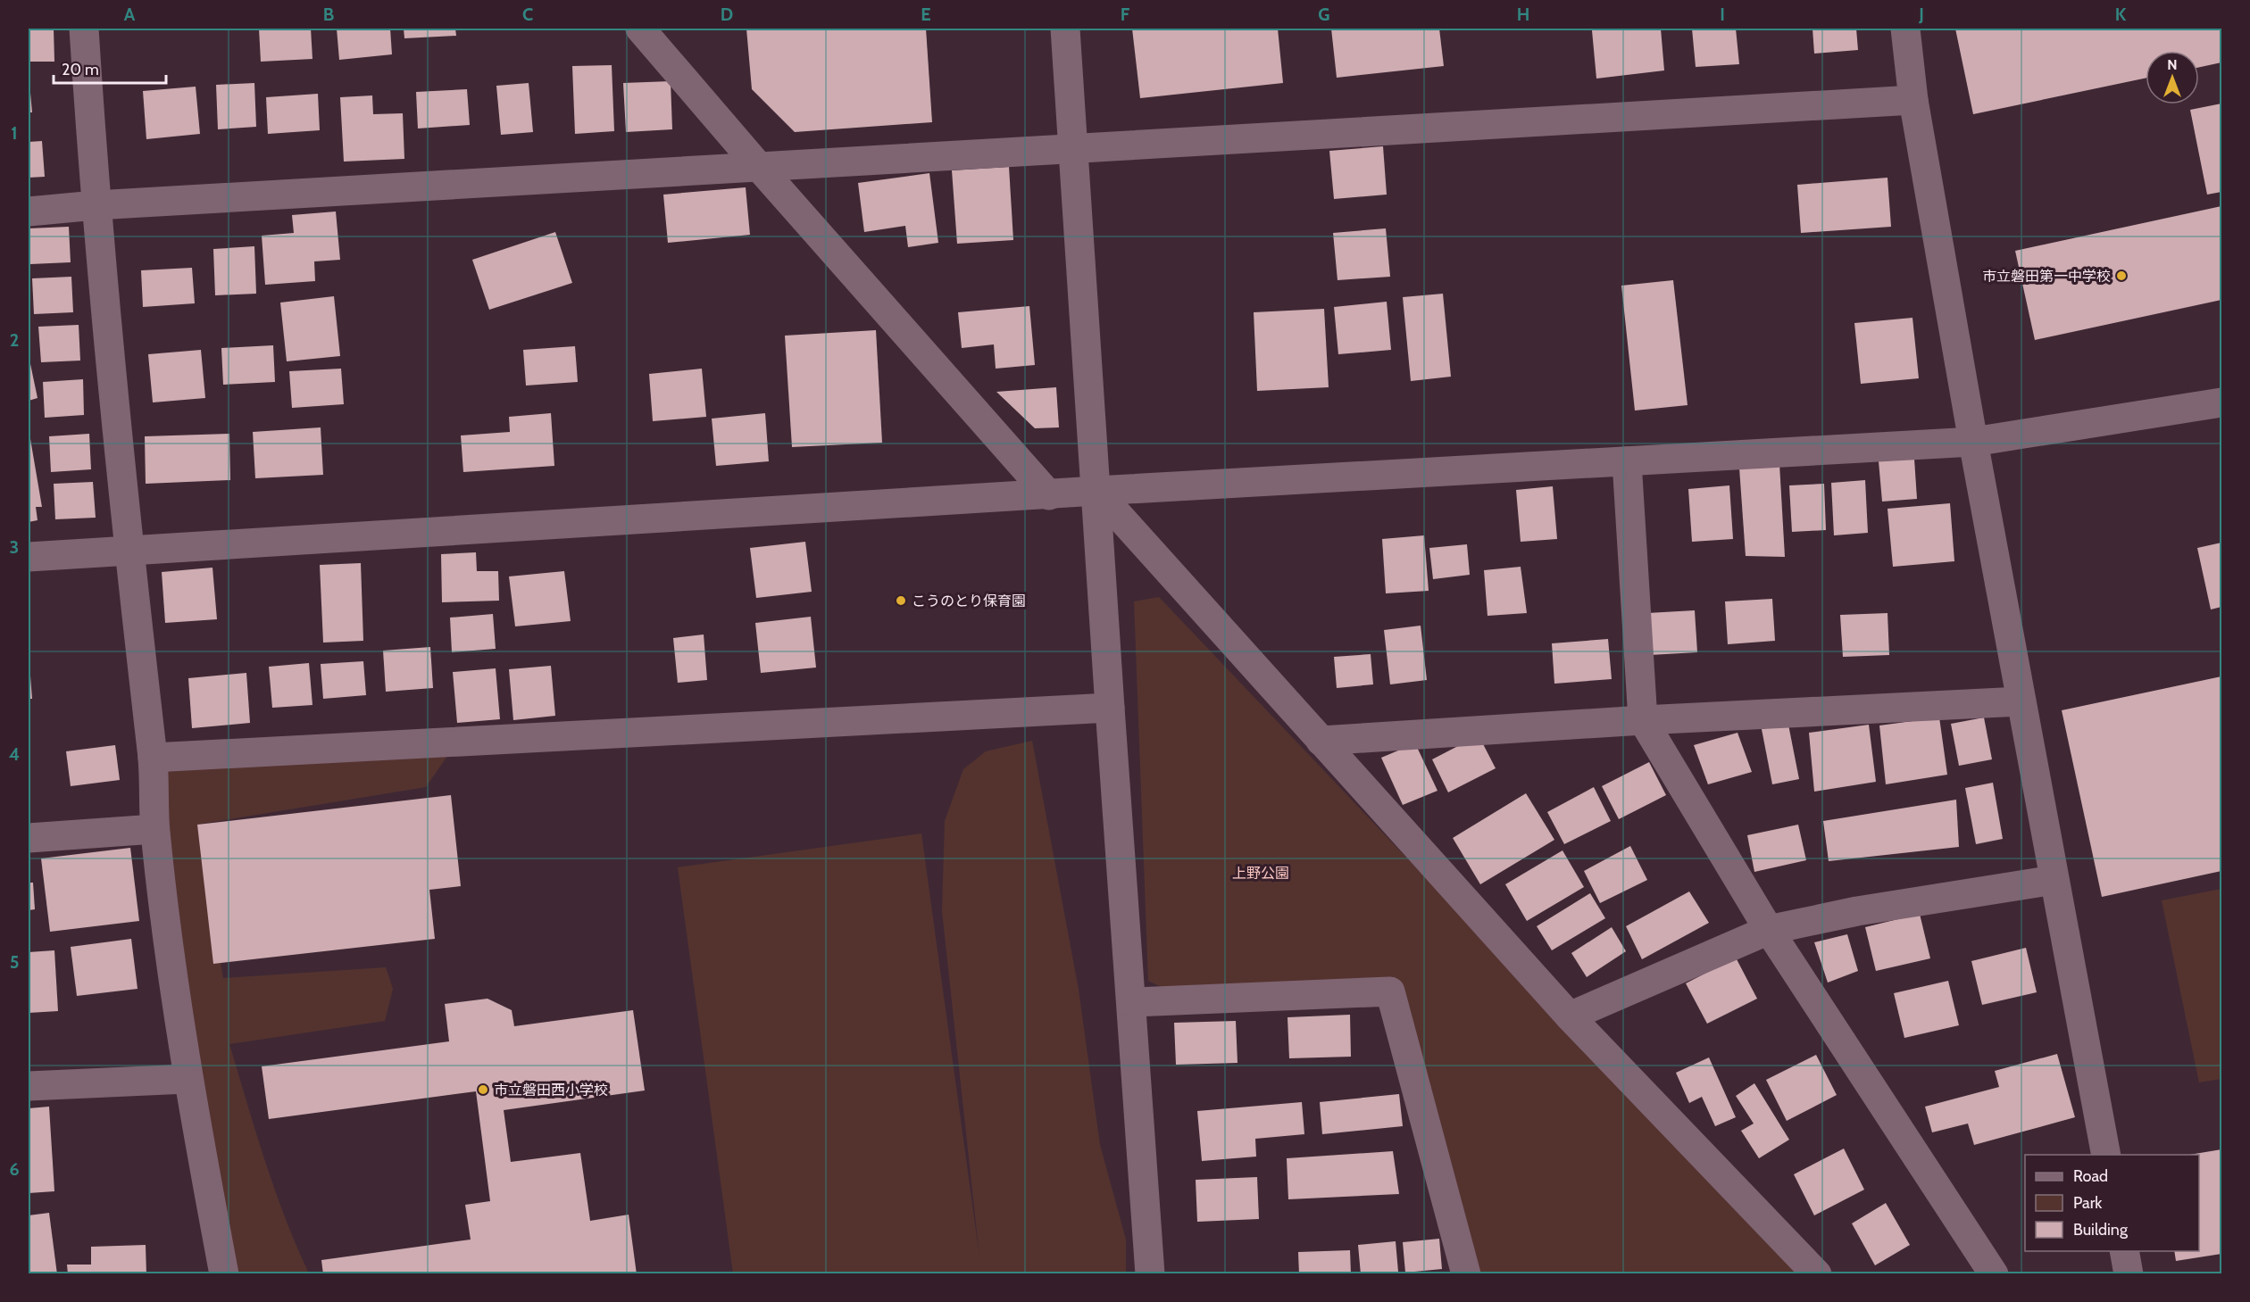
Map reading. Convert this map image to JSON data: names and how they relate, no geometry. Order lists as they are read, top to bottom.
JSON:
{
  "parks": ["上野公園"],
  "places": ["市立磐田第一中学校", "こうのとり保育園", "市立磐田西小学校"],
  "legend": ["Road", "Park", "Building"],
  "scale_bar": "20 m",
  "north": "top",
  "grid": {
    "columns": [
      "A",
      "B",
      "C",
      "D",
      "E",
      "F",
      "G",
      "H",
      "I",
      "J",
      "K"
    ],
    "rows": [
      "1",
      "2",
      "3",
      "4",
      "5",
      "6"
    ]
  }
}
